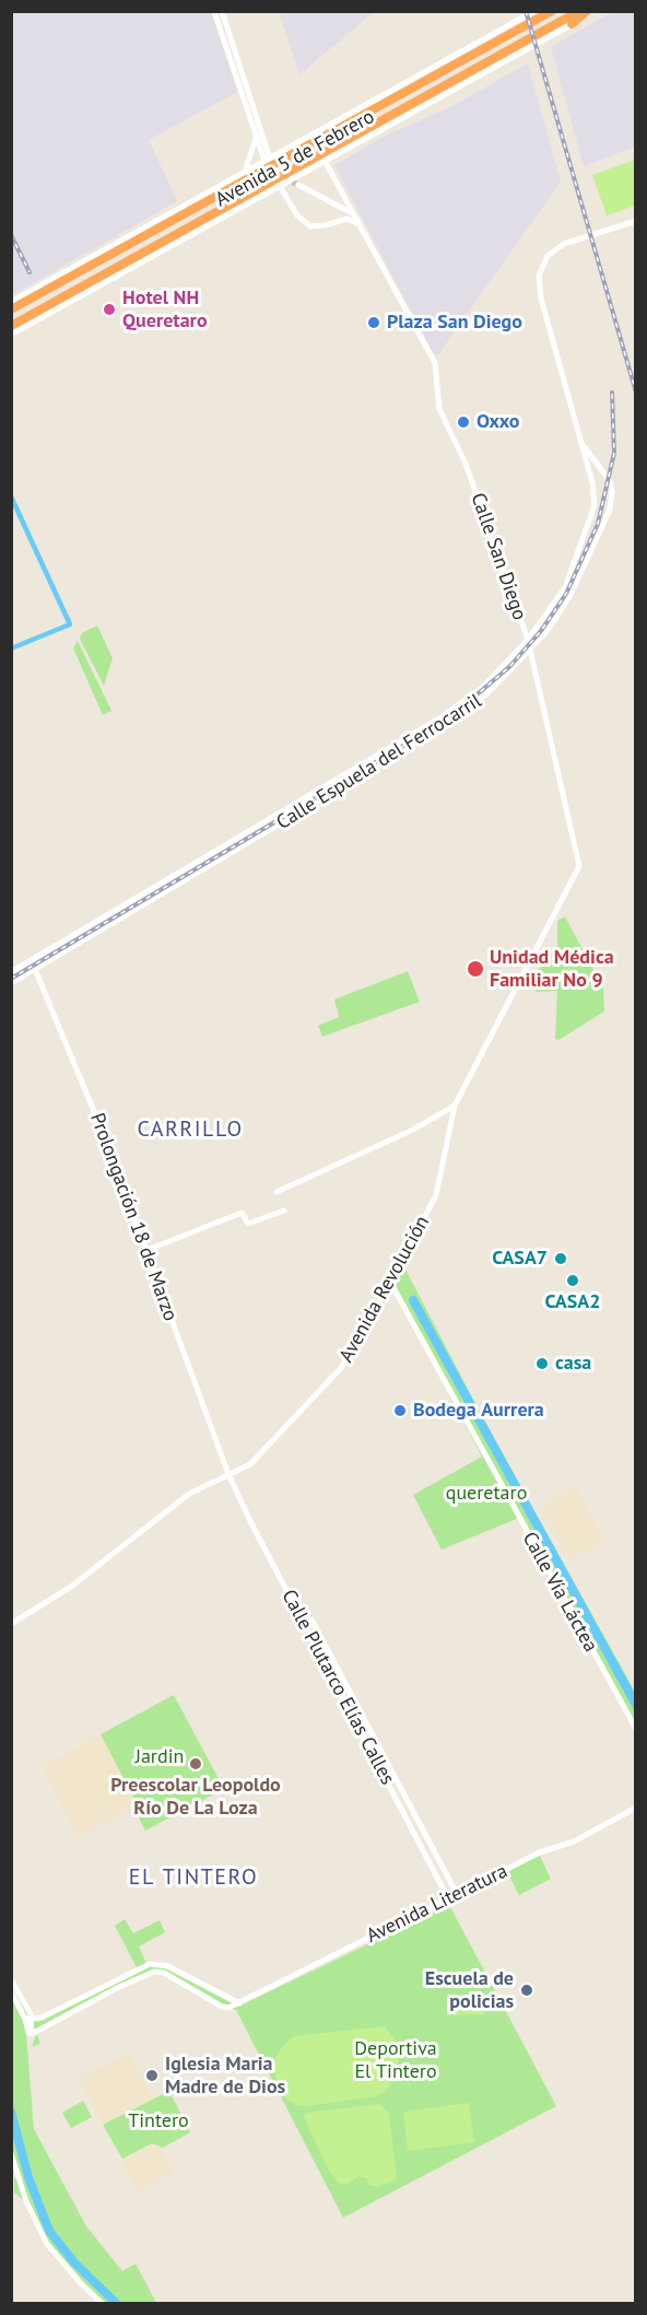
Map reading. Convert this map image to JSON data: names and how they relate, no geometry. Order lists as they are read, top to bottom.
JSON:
{
  "streets": {
    "highway": ["Avenida 5 de Febrero"],
    "street": [
      "Calle San Diego",
      "Calle Espuela del Ferrocarril",
      "Prolongación 18 de Marzo",
      "Avenida Revolución",
      "Calle Vía Láctea",
      "Calle Plutarco Elías Calles",
      "Avenida Literatura"
    ]
  },
  "crossings": [
    ["Avenida 5 de Febrero", "Calle San Diego"],
    ["Calle San Diego", "Calle Espuela del Ferrocarril"],
    ["Calle San Diego", "Avenida Revolución"],
    ["Calle Espuela del Ferrocarril", "Prolongación 18 de Marzo"],
    ["Prolongación 18 de Marzo", "Avenida Revolución"],
    ["Prolongación 18 de Marzo", "Calle Plutarco Elías Calles"],
    ["Avenida Revolución", "Calle Vía Láctea"],
    ["Avenida Revolución", "Calle Plutarco Elías Calles"],
    ["Calle Plutarco Elías Calles", "Avenida Literatura"]
  ],
  "districts": ["CARRILLO", "EL TINTERO"],
  "parks": [
    "queretaro",
    "Jardin",
    "Deportiva El Tintero",
    "Tintero"
  ],
  "places": [
    "Hotel NH Queretaro",
    "Plaza San Diego",
    "Oxxo",
    "Unidad Médica Familiar No 9",
    "CASA7",
    "CASA2",
    "casa",
    "Bodega Aurrera",
    "Preescolar Leopoldo Río De La Loza",
    "Escuela de policias",
    "Iglesia Maria Madre de Dios"
  ]
}
